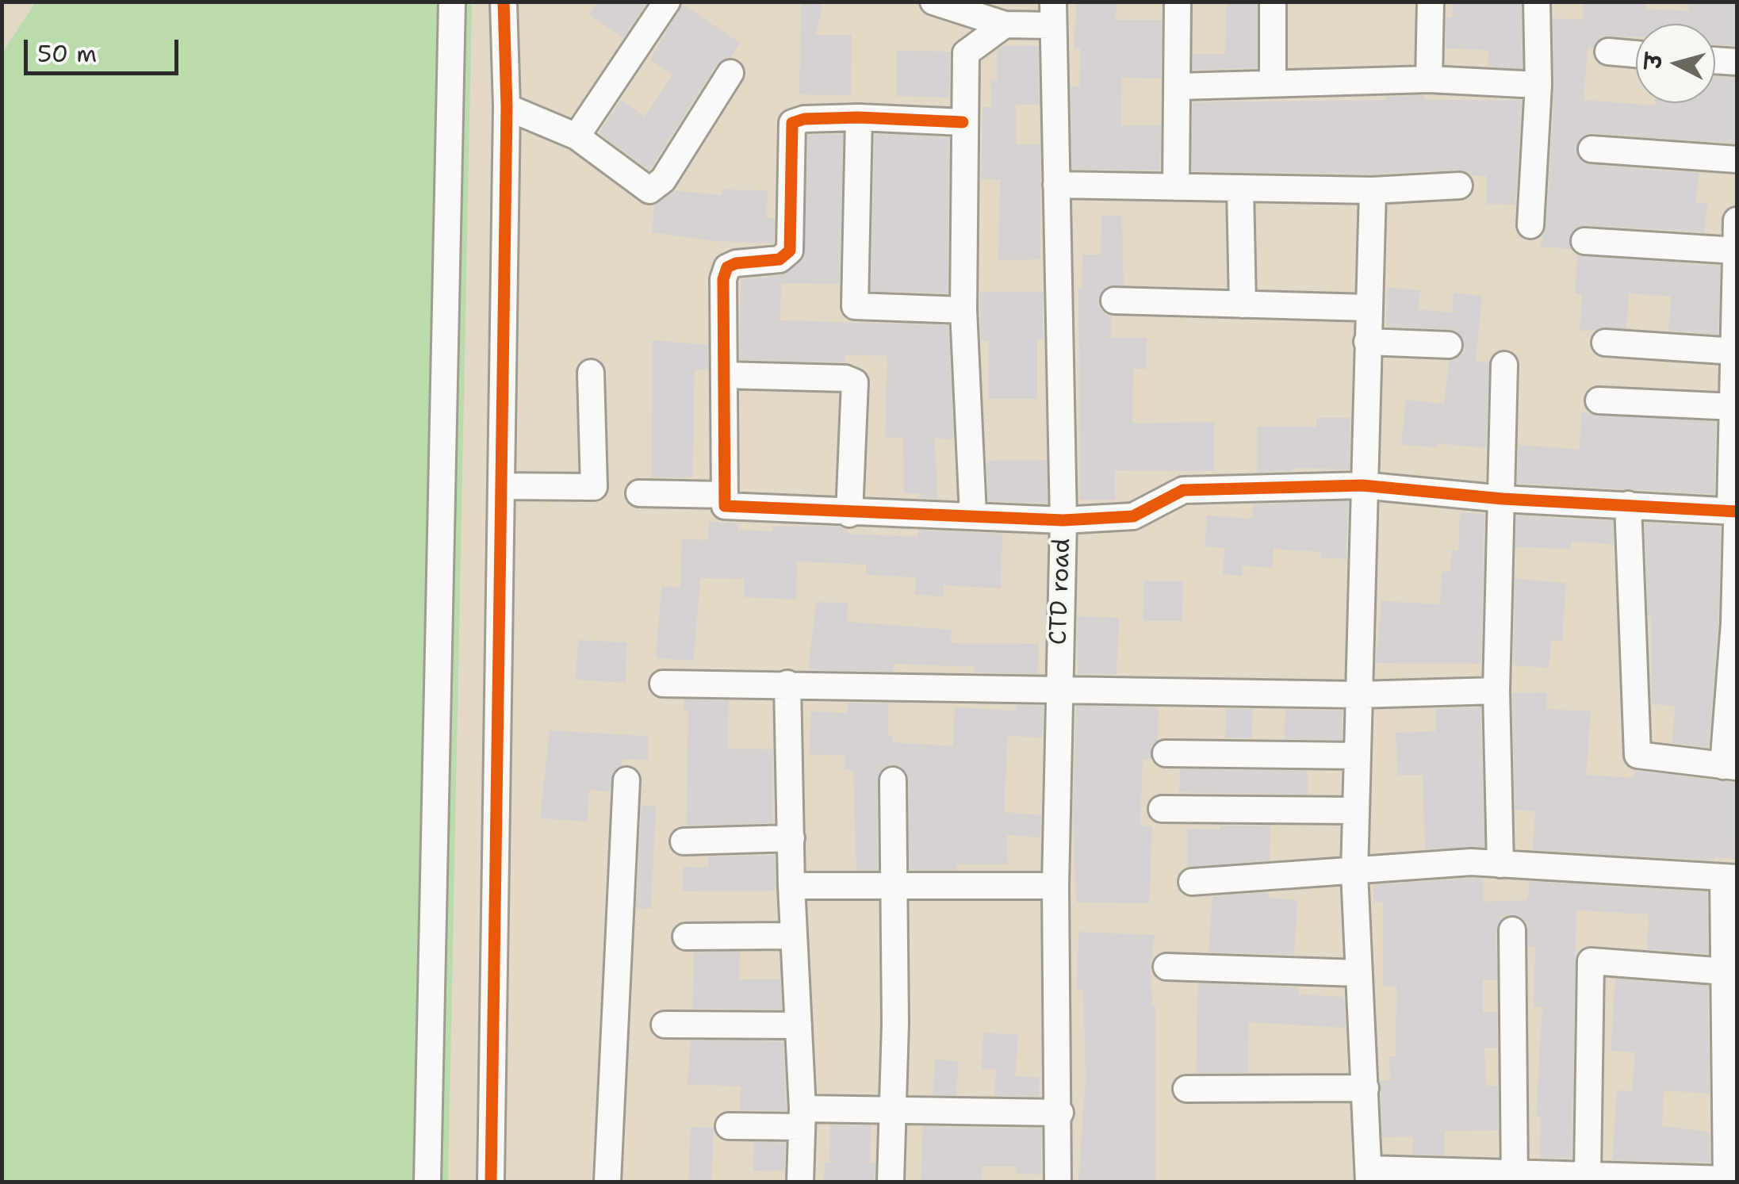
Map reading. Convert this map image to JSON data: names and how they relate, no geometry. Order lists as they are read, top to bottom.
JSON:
{
  "streets": {
    "street": ["CTD road"]
  },
  "scale_bar": "50 m",
  "north": "left"
}
